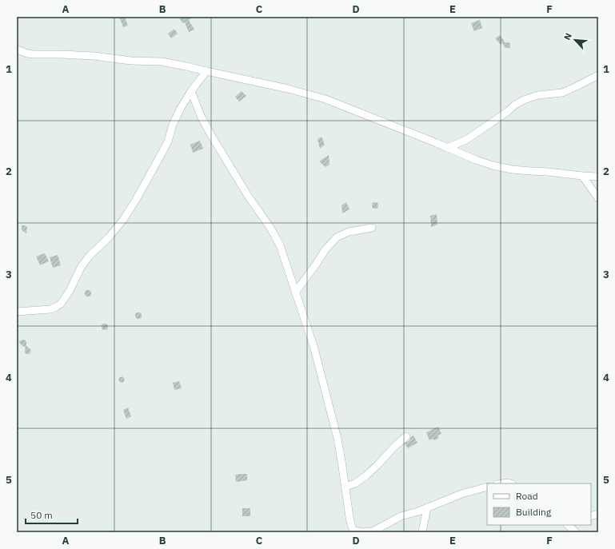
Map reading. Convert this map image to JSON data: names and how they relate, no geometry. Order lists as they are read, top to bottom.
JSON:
{
  "legend": ["Road", "Building"],
  "scale_bar": "50 m",
  "north": "top left",
  "grid": {
    "columns": [
      "A",
      "B",
      "C",
      "D",
      "E",
      "F"
    ],
    "rows": [
      "1",
      "2",
      "3",
      "4",
      "5"
    ]
  }
}
